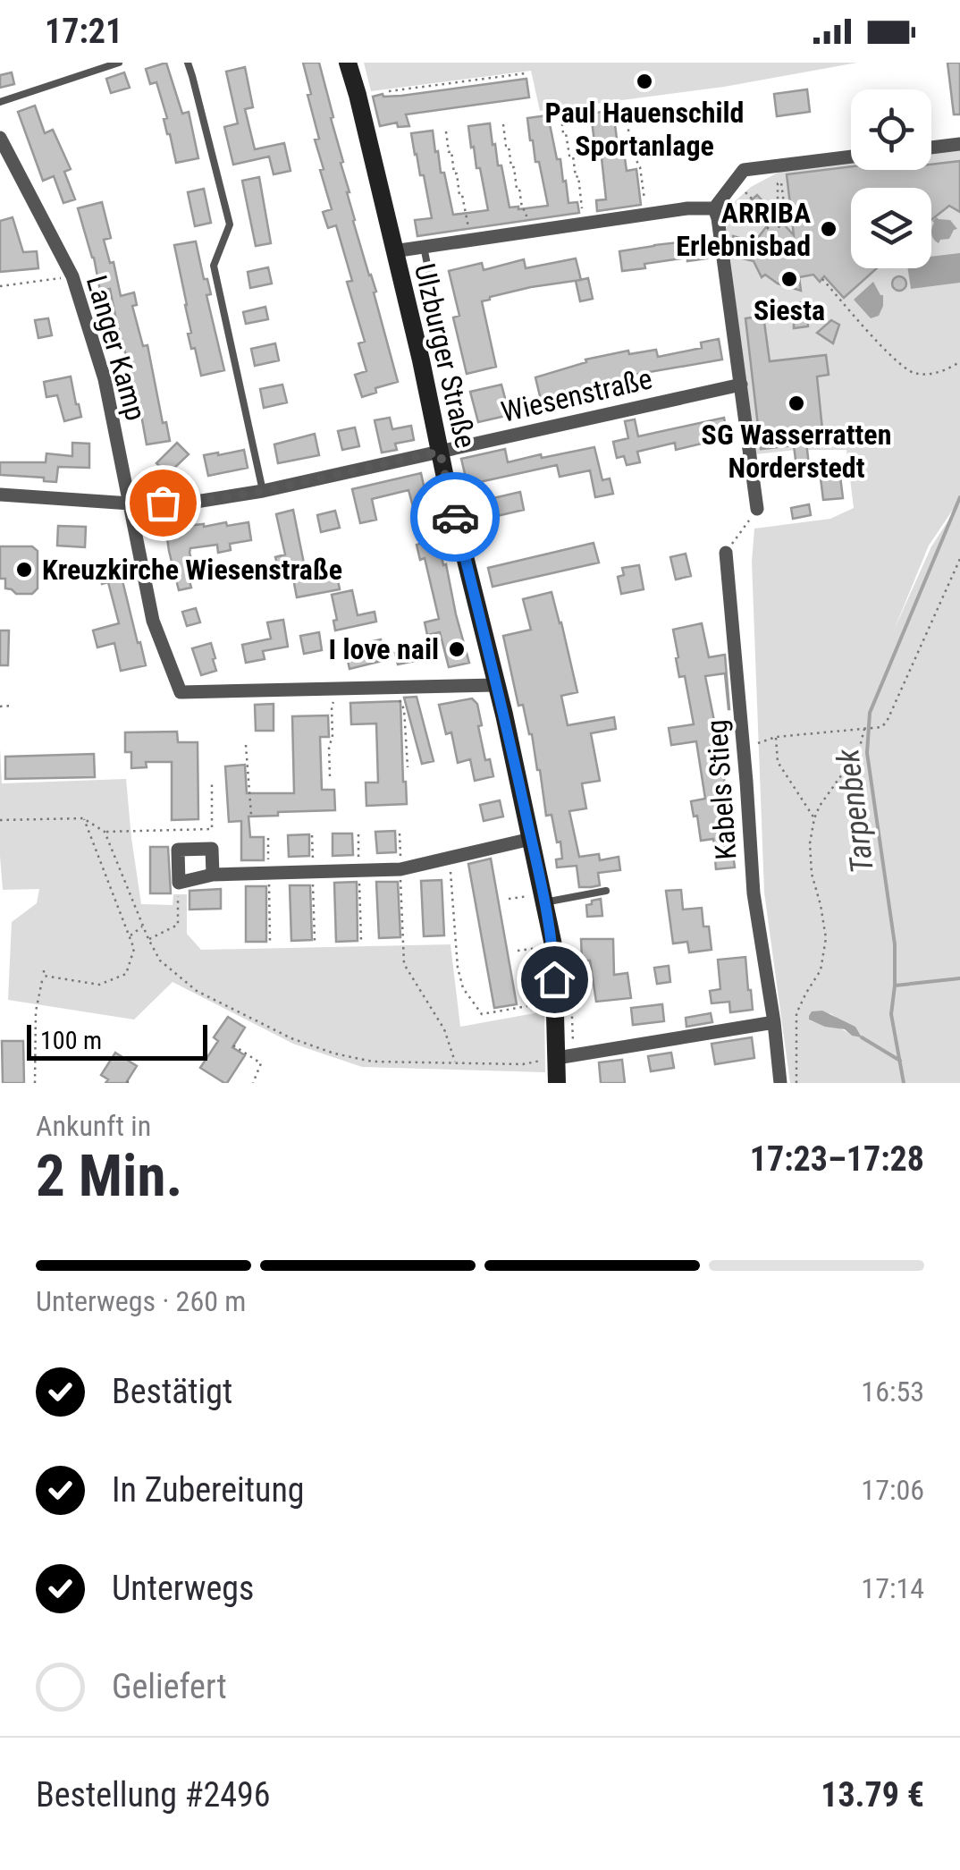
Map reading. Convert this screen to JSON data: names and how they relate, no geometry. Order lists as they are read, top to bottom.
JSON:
{
  "streets": {
    "main road": ["Ulzburger Straße"],
    "street": ["Langer Kamp", "Wiesenstraße", "Kabels Stieg"]
  },
  "crossings": [
    ["Langer Kamp", "Ulzburger Straße"],
    ["Langer Kamp", "Wiesenstraße"],
    ["Ulzburger Straße", "Wiesenstraße"]
  ],
  "water": ["Tarpenbek"],
  "places": [
    "Paul Hauenschild Sportanlage",
    "ARRIBA Erlebnisbad",
    "Siesta",
    "SG Wasserratten Norderstedt",
    "Kreuzkirche Wiesenstraße",
    "I love nail"
  ],
  "scale_bar": "100 m",
  "page": {
    "status": "17:21",
    "scale": "100 m",
    "heading": ["2 Min.", "Ankunft in", "17:23–17:28"],
    "panel": ["Bestellung #2496", "13.79 €"],
    "bar": "Unterwegs · 260 m",
    "list": [
      ["Bestätigt", "16:53"],
      ["In Zubereitung", "17:06"],
      ["Unterwegs", "17:14"],
      "Geliefert"
    ]
  }
}
